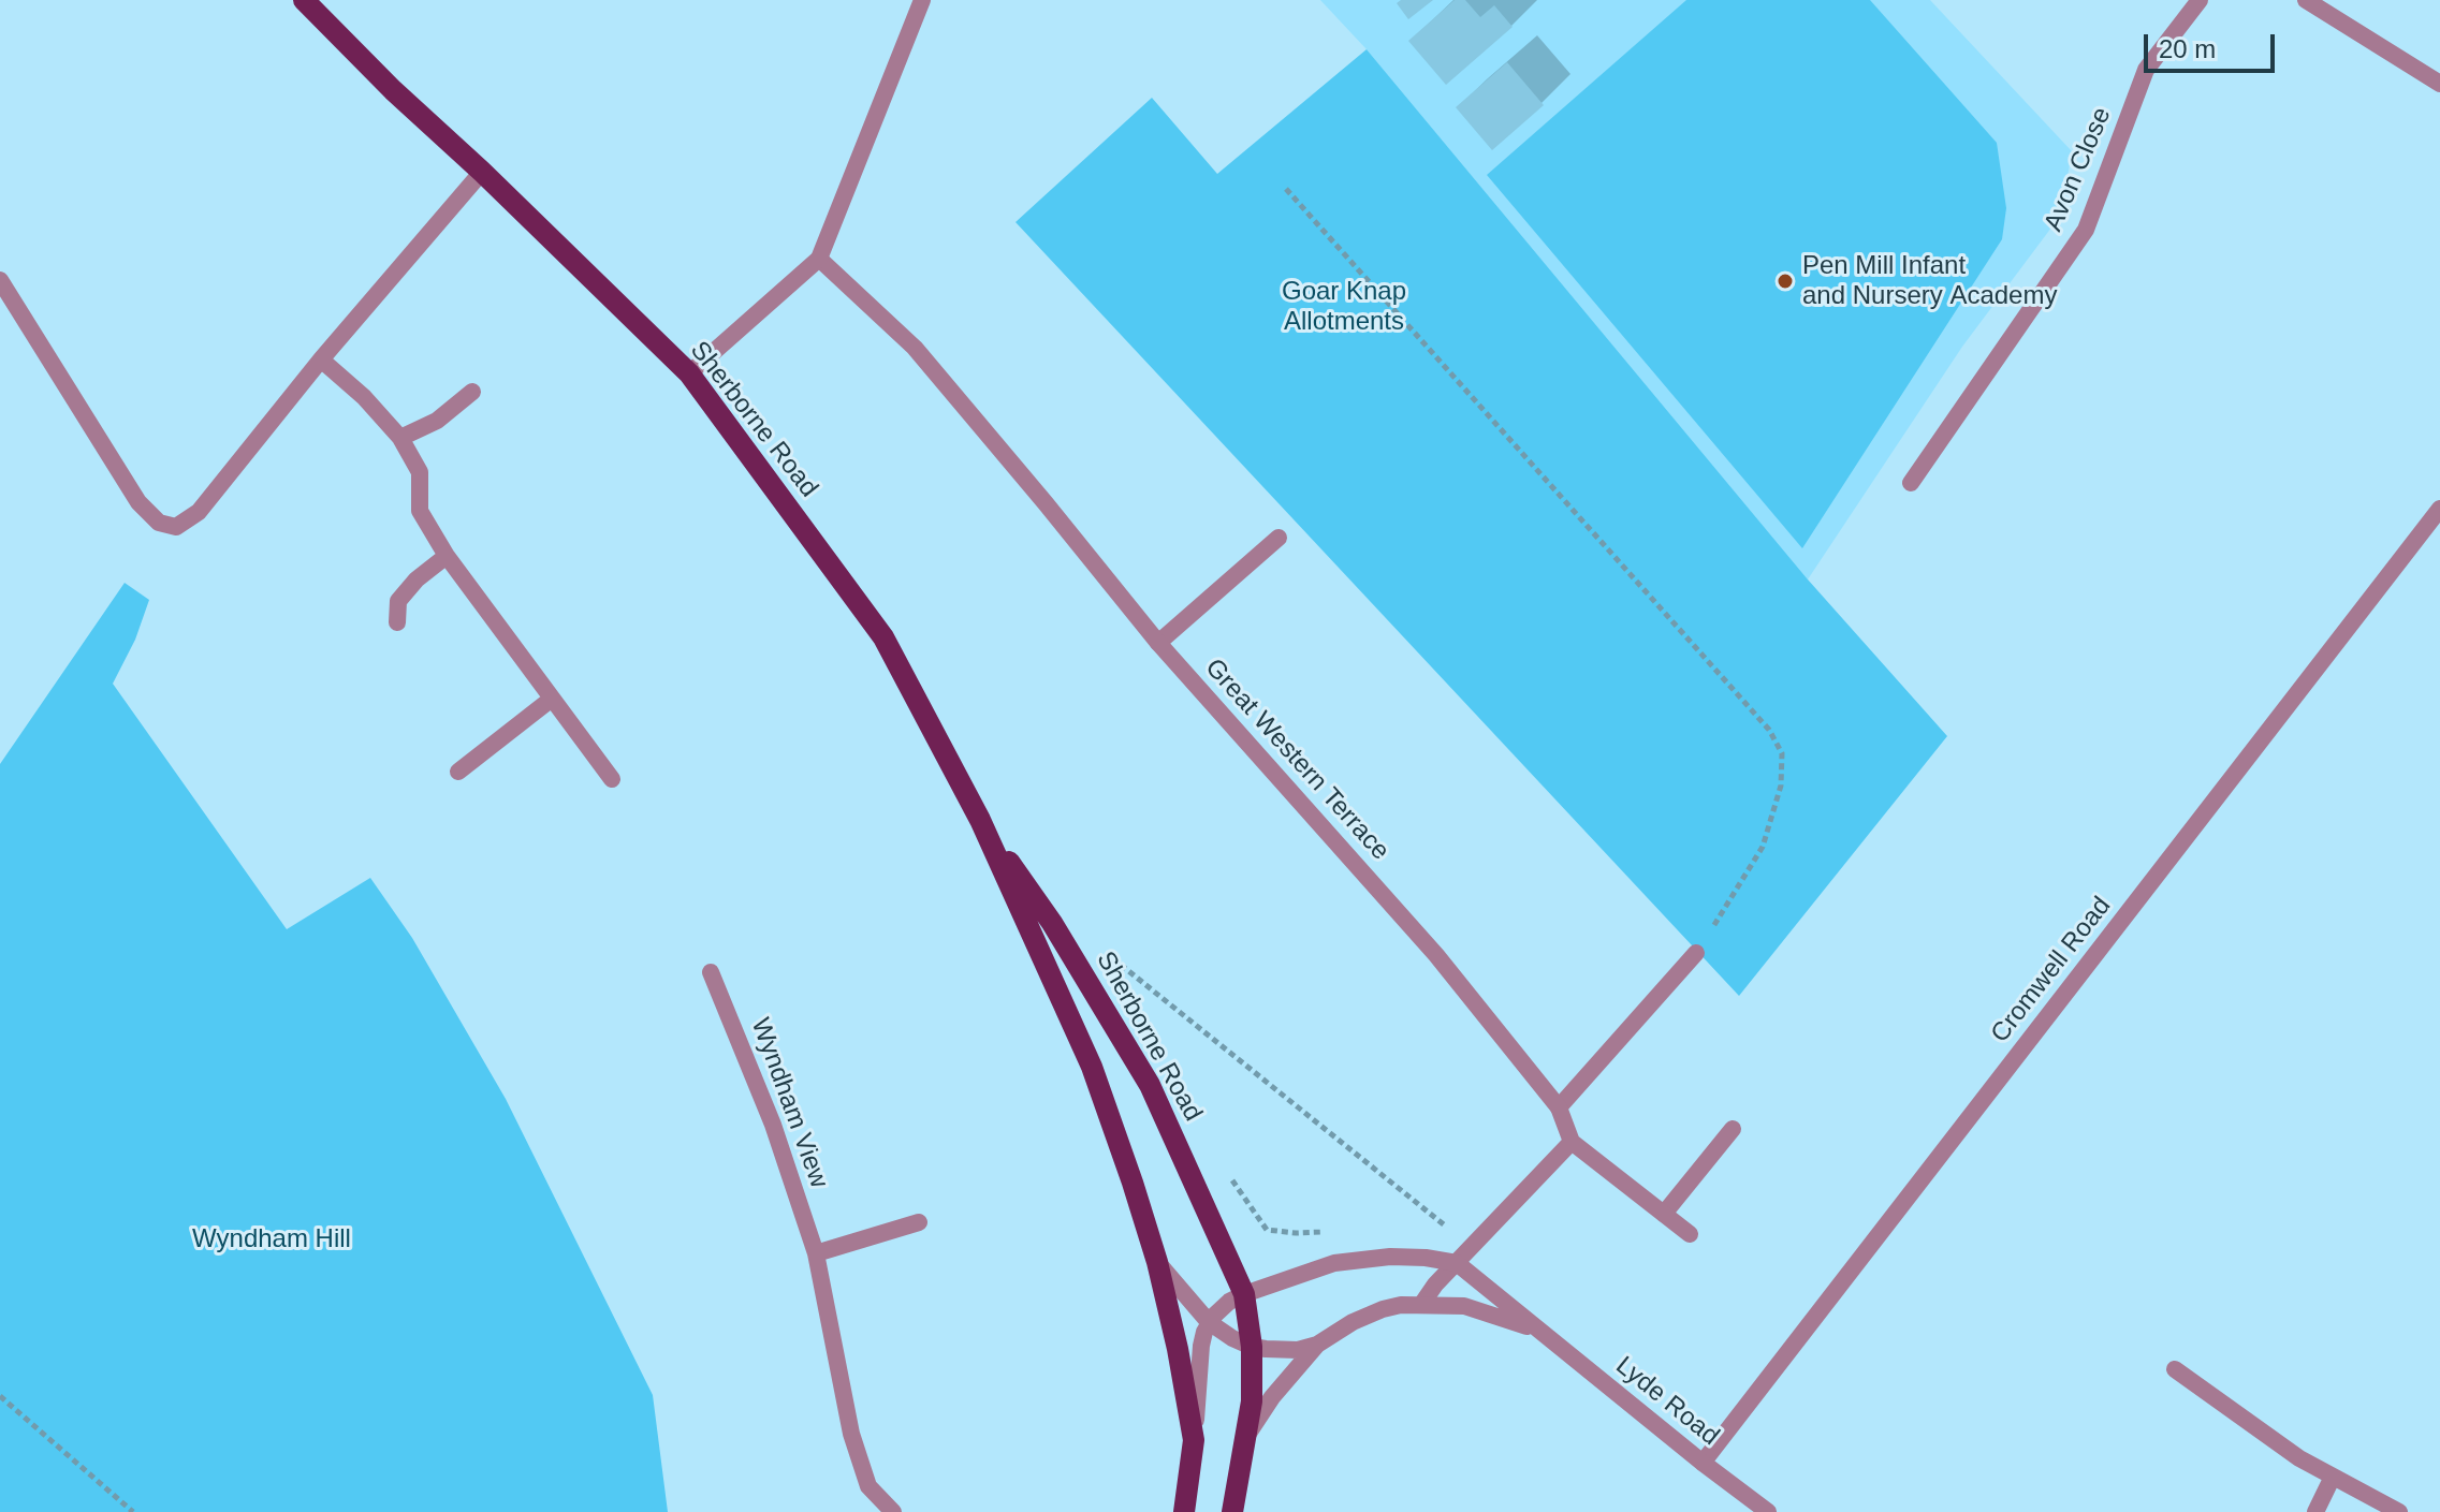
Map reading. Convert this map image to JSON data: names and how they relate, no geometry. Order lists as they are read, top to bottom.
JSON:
{
  "streets": {
    "main road": ["Sherborne Road"],
    "street": [
      "Avon Close",
      "Great Western Terrace",
      "Cromwell Road",
      "Wyndham View",
      "Lyde Road"
    ]
  },
  "crossings": [
    ["Sherborne Road", "Lyde Road"],
    ["Cromwell Road", "Lyde Road"]
  ],
  "parks": ["Goar Knap Allotments", "Wyndham Hill"],
  "places": ["Pen Mill Infant and Nursery Academy"],
  "scale_bar": "20 m"
}
